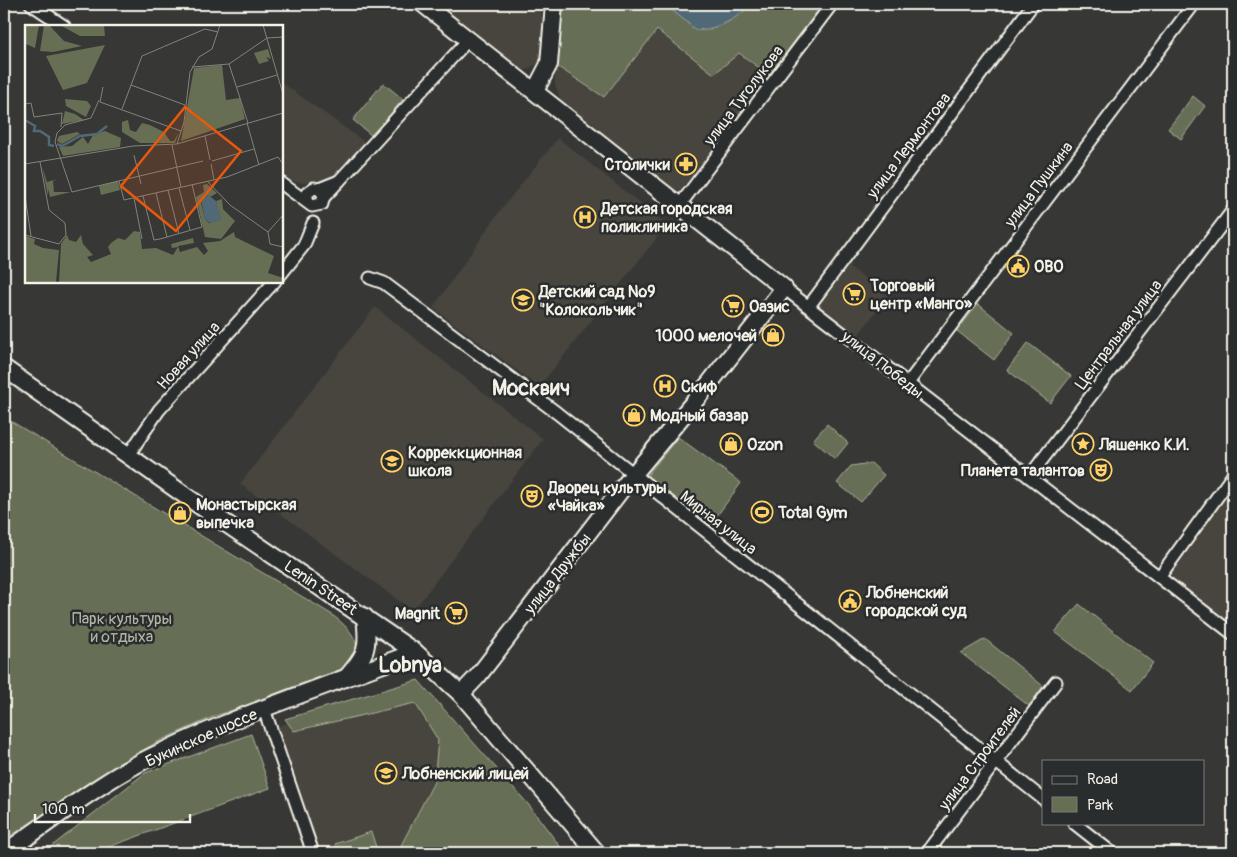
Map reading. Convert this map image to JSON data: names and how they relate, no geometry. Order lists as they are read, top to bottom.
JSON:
{
  "streets": {
    "street": [
      "улица Туголукова",
      "улица Лермонтова",
      "улица Пушкина",
      "Центральная улица",
      "Новая улица",
      "улица Победы",
      "Мирная улица",
      "улица Дружбы",
      "Lenin Street",
      "Букинское шоссе",
      "улица Строителей"
    ]
  },
  "crossings": [
    ["улица Туголукова", "улица Победы"],
    ["улица Лермонтова", "улица Победы"],
    ["улица Пушкина", "улица Победы"],
    ["Центральная улица", "улица Победы"],
    ["Новая улица", "Lenin Street"],
    ["улица Победы", "улица Дружбы"],
    ["Мирная улица", "улица Дружбы"],
    ["Мирная улица", "улица Строителей"],
    ["улица Дружбы", "Lenin Street"],
    ["Lenin Street", "Букинское шоссе"]
  ],
  "districts": ["Москвич", "Lobnya"],
  "parks": ["Парк культуры и отдыха"],
  "places": {
    "pharmacy": ["Столички"],
    "hospital": ["Детская городская поликлиника", "Скиф"],
    "public building": ["ОВО", "Лобненский городской суд"],
    "supermarket": ["Торговый центр «Манго»", "Оазис", "Magnit"],
    "school or university": ["Детский сад №9 \"Колокольчик\"", "Корреккционная школа", "Лобненский лицей"],
    "shop": [
      "1000 мелочей",
      "Модный базар",
      "Ozon",
      "Монастырская выпечка"
    ],
    "place": ["Ляшенко К.И."],
    "theatre": ["Планета талантов", "Дворец культуры «Чайка»"],
    "sports": ["Total Gym"]
  },
  "legend": ["Road", "Park"],
  "scale_bar": "100 m"
}
